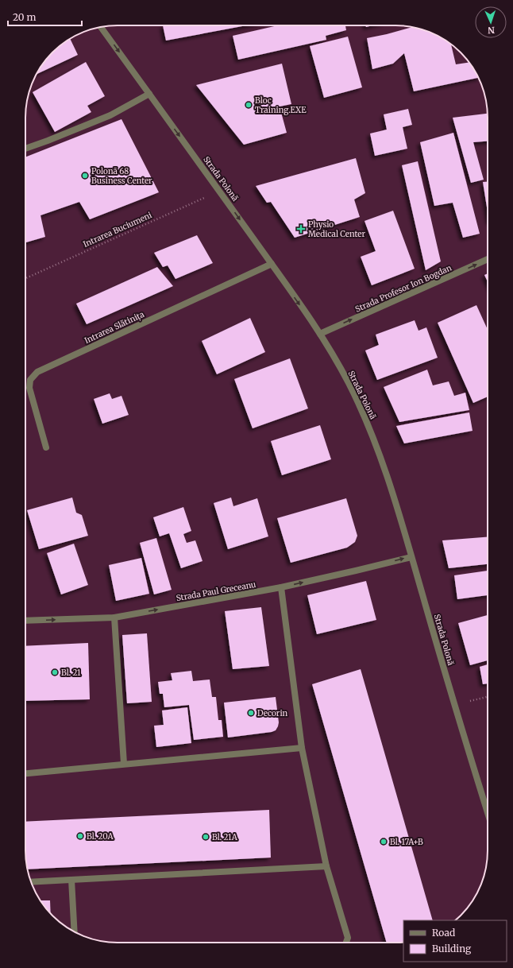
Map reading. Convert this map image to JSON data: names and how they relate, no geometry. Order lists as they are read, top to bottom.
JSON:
{
  "streets": {
    "street": [
      "Strada Polonă",
      "Strada Profesor Ion Bogdan",
      "Intrarea Slătinița",
      "Strada Paul Greceanu"
    ],
    "path": ["Intrarea Buciumeni"]
  },
  "crossings": [
    ["Strada Polonă", "Intrarea Buciumeni"],
    ["Strada Polonă", "Strada Profesor Ion Bogdan"],
    ["Strada Polonă", "Intrarea Slătinița"],
    ["Strada Polonă", "Strada Paul Greceanu"]
  ],
  "one_way": ["Strada Polonă", "Strada Profesor Ion Bogdan", "Strada Paul Greceanu"],
  "places": {
    "other": [
      "Bloc Training.EXE",
      "Polonă 68 Business Center",
      "Bl. 21",
      "Decorin",
      "Bl. 20A",
      "Bl. 21A",
      "Bl. 17A+B"
    ],
    "health": ["Physio Medical Center"]
  },
  "legend": ["Road", "Building"],
  "scale_bar": "20 m",
  "north": "bottom"
}
